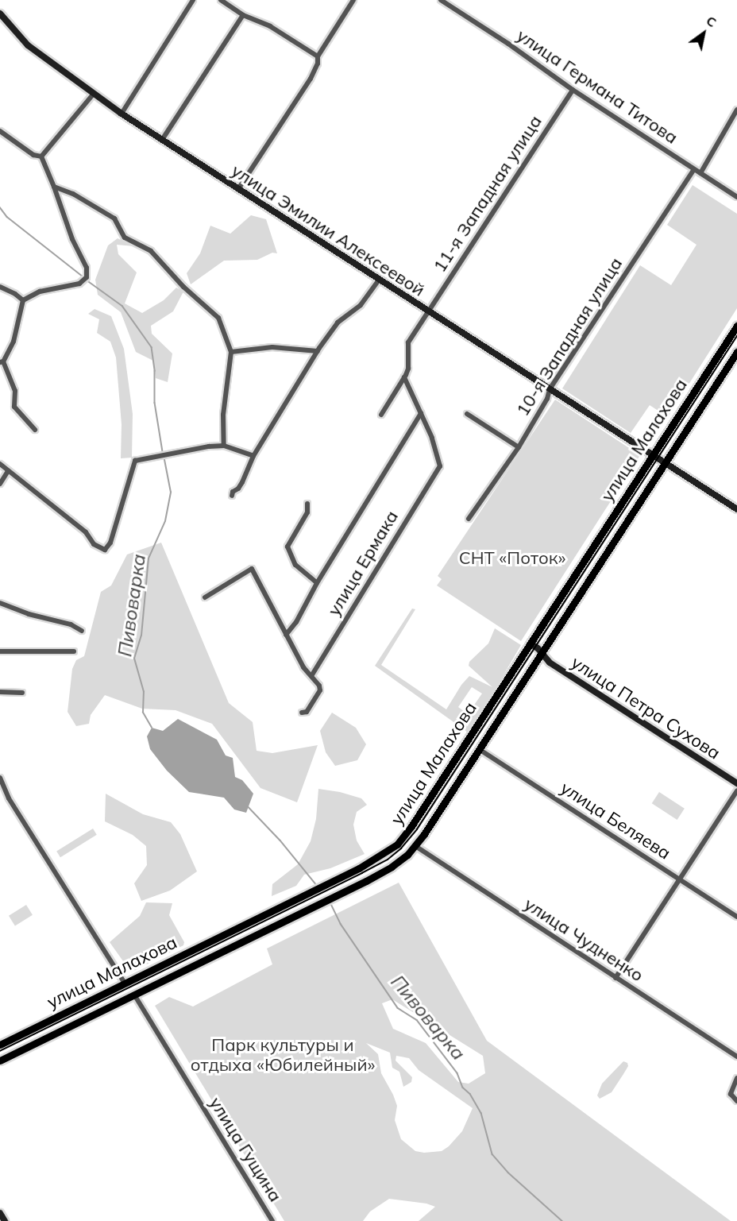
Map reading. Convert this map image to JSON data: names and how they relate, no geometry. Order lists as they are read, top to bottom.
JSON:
{
  "streets": {
    "main road": ["улица Малахова"],
    "street": [
      "улица Германа Титова",
      "11-я Западная улица",
      "улица Эмилии Алексеевой",
      "10-я Западная улица",
      "улица Ермака",
      "улица Петра Сухова",
      "улица Беляева",
      "улица Чудненко",
      "улица Гущина"
    ]
  },
  "crossings": [
    ["улица Германа Титова", "11-я Западная улица"],
    ["улица Германа Титова", "10-я Западная улица"],
    ["11-я Западная улица", "улица Эмилии Алексеевой"],
    ["улица Эмилии Алексеевой", "10-я Западная улица"],
    ["улица Эмилии Алексеевой", "улица Малахова"],
    ["улица Малахова", "улица Петра Сухова"],
    ["улица Малахова", "улица Беляева"],
    ["улица Малахова", "улица Чудненко"],
    ["улица Малахова", "улица Гущина"]
  ],
  "water": ["Пивоварка"],
  "parks": ["СНТ «Поток»", "Парк культуры и отдыха «Юбилейный»"],
  "north": "top right"
}
